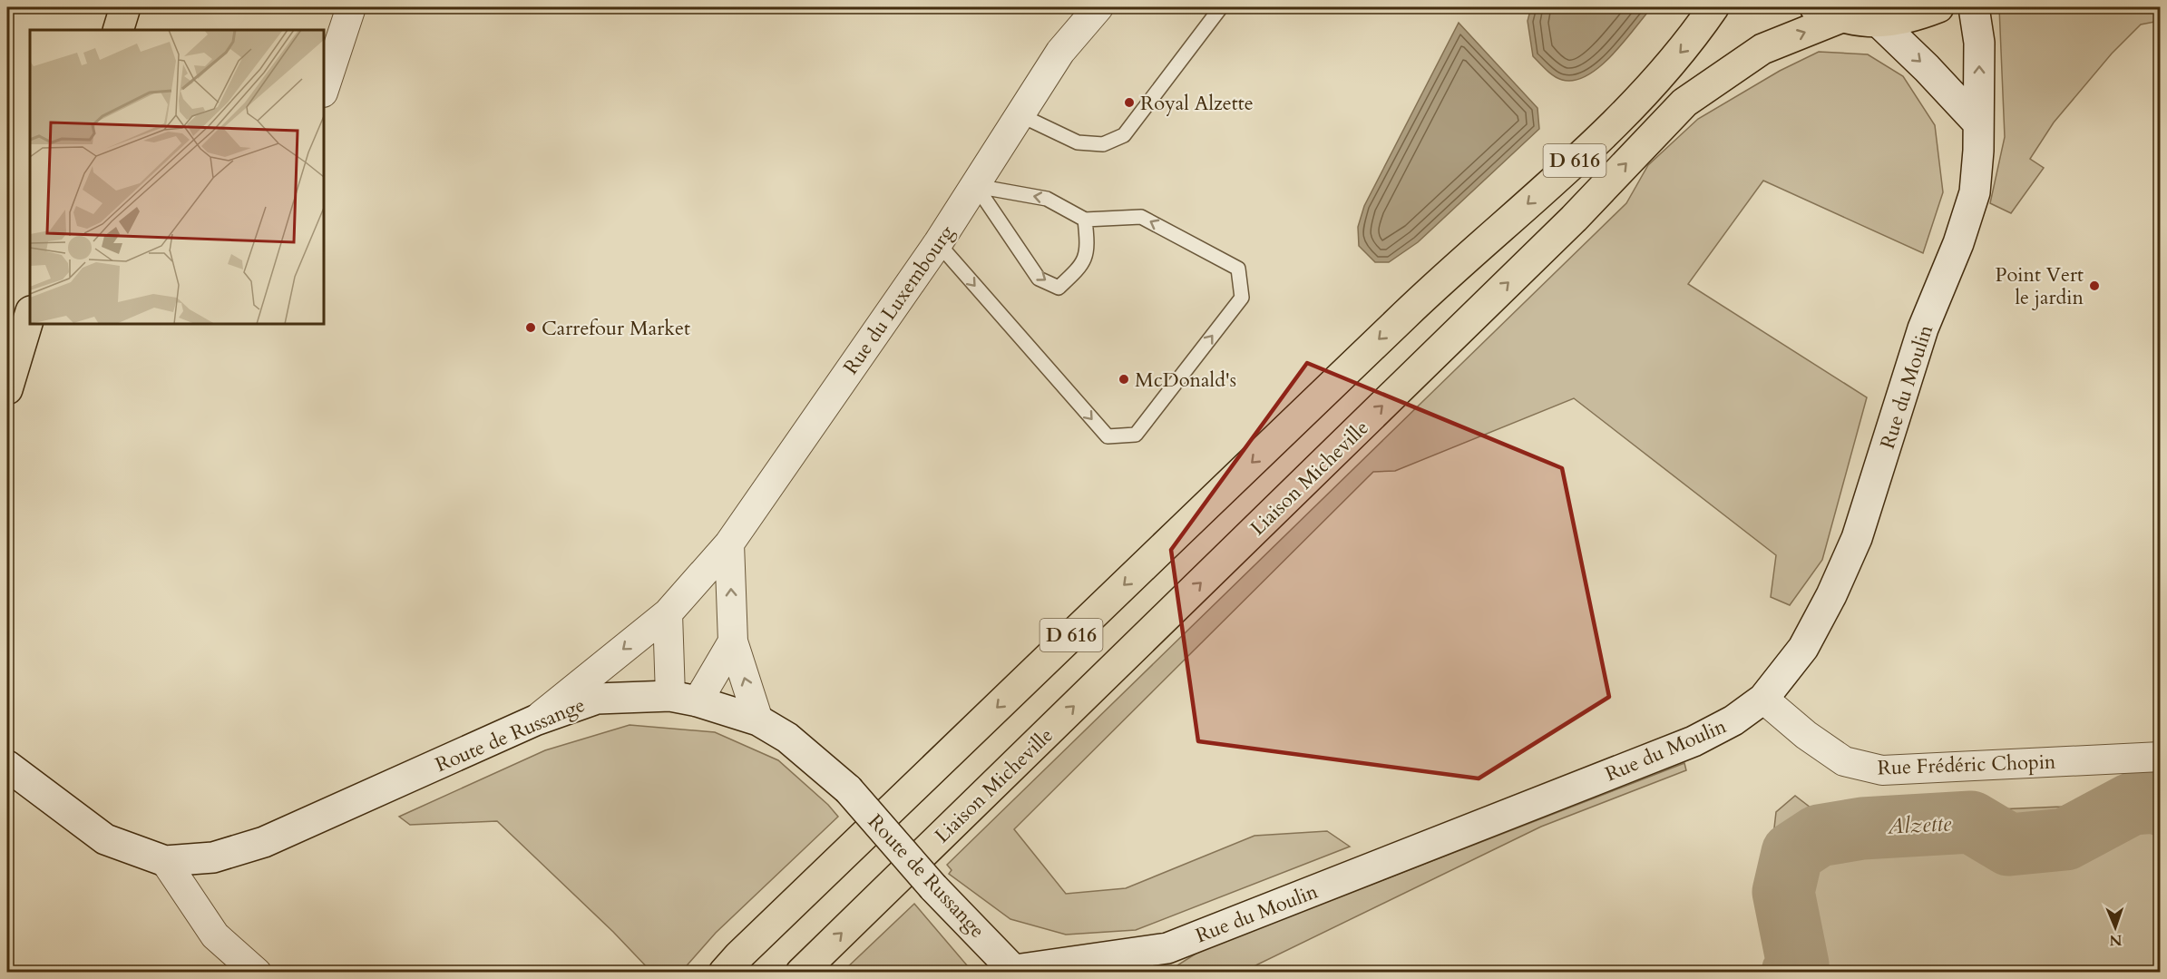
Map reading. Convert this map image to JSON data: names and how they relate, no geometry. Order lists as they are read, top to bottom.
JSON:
{
  "streets": {
    "main road": ["D 616", "Liaison Micheville"],
    "street": [
      "Rue du Luxembourg",
      "Rue du Moulin",
      "Route de Russange",
      "Rue Frédéric Chopin"
    ]
  },
  "crossings": [
    ["Rue du Luxembourg", "Route de Russange"],
    ["Rue du Moulin", "Route de Russange"],
    ["Rue du Moulin", "Rue Frédéric Chopin"]
  ],
  "water": ["Alzette"],
  "places": [
    "Royal Alzette",
    "Point Vert le jardin",
    "Carrefour Market",
    "McDonald's"
  ],
  "north": "bottom"
}
